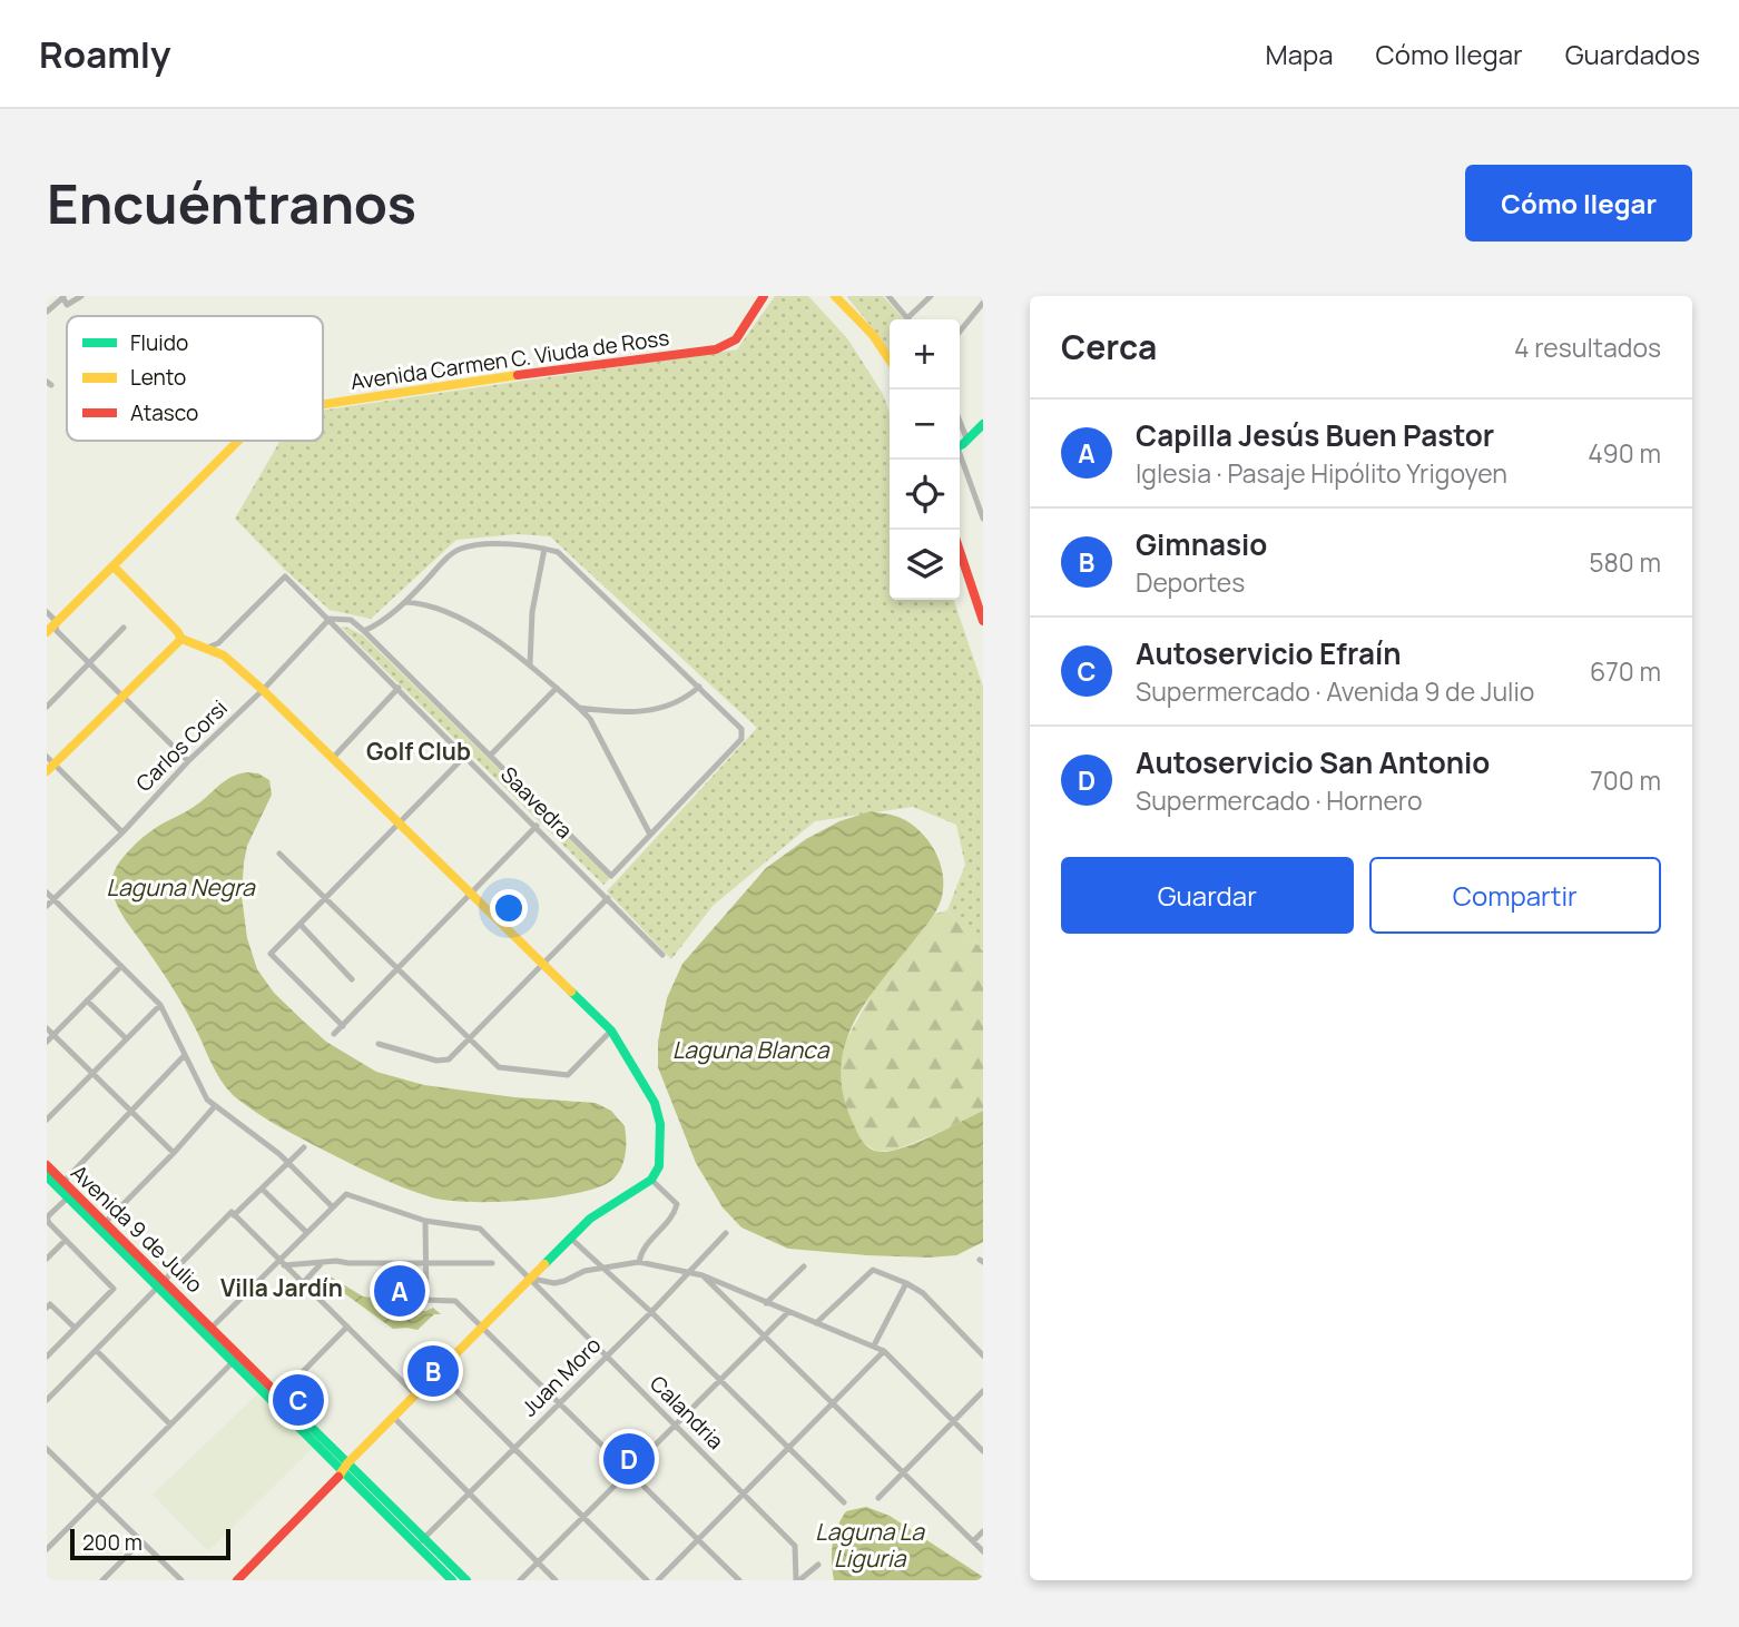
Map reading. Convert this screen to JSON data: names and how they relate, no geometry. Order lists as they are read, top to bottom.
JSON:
{
  "streets": {
    "street": [
      "Avenida Carmen C. Viuda de Ross",
      "Carlos Corsi",
      "Saavedra",
      "Avenida 9 de Julio",
      "Juan Moro",
      "Calandria"
    ]
  },
  "crossings": [
    ["Carlos Corsi", "Saavedra"],
    ["Avenida 9 de Julio", "Juan Moro"],
    ["Juan Moro", "Calandria"]
  ],
  "districts": ["Golf Club", "Villa Jardín"],
  "water": ["Laguna Negra", "Laguna Blanca", "Laguna La Liguria"],
  "legend": ["Fluido", "Lento", "Atasco"],
  "scale_bar": "200 m",
  "page": {
    "header": "Roamly",
    "nav": ["Mapa", "Cómo llegar", "Guardados"],
    "buttons": [
      "Cómo llegar",
      ["Guardar", "Compartir"]
    ],
    "title": "Encuéntranos",
    "heading": ["Cerca", "4 resultados"],
    "map_buttons": ["+", "−"],
    "list": [
      {
        "mark": "A",
        "name": "Capilla Jesús Buen Pastor",
        "note": "Iglesia · Pasaje Hipólito Yrigoyen",
        "value": "490 m"
      },
      {
        "mark": "B",
        "name": "Gimnasio",
        "note": "Deportes",
        "value": "580 m"
      },
      {
        "mark": "C",
        "name": "Autoservicio Efraín",
        "note": "Supermercado · Avenida 9 de Julio",
        "value": "670 m"
      },
      {
        "mark": "D",
        "name": "Autoservicio San Antonio",
        "note": "Supermercado · Hornero",
        "value": "700 m"
      }
    ],
    "pins": [
      "A",
      "B",
      "C",
      "D"
    ],
    "scale": "200 m"
  }
}
